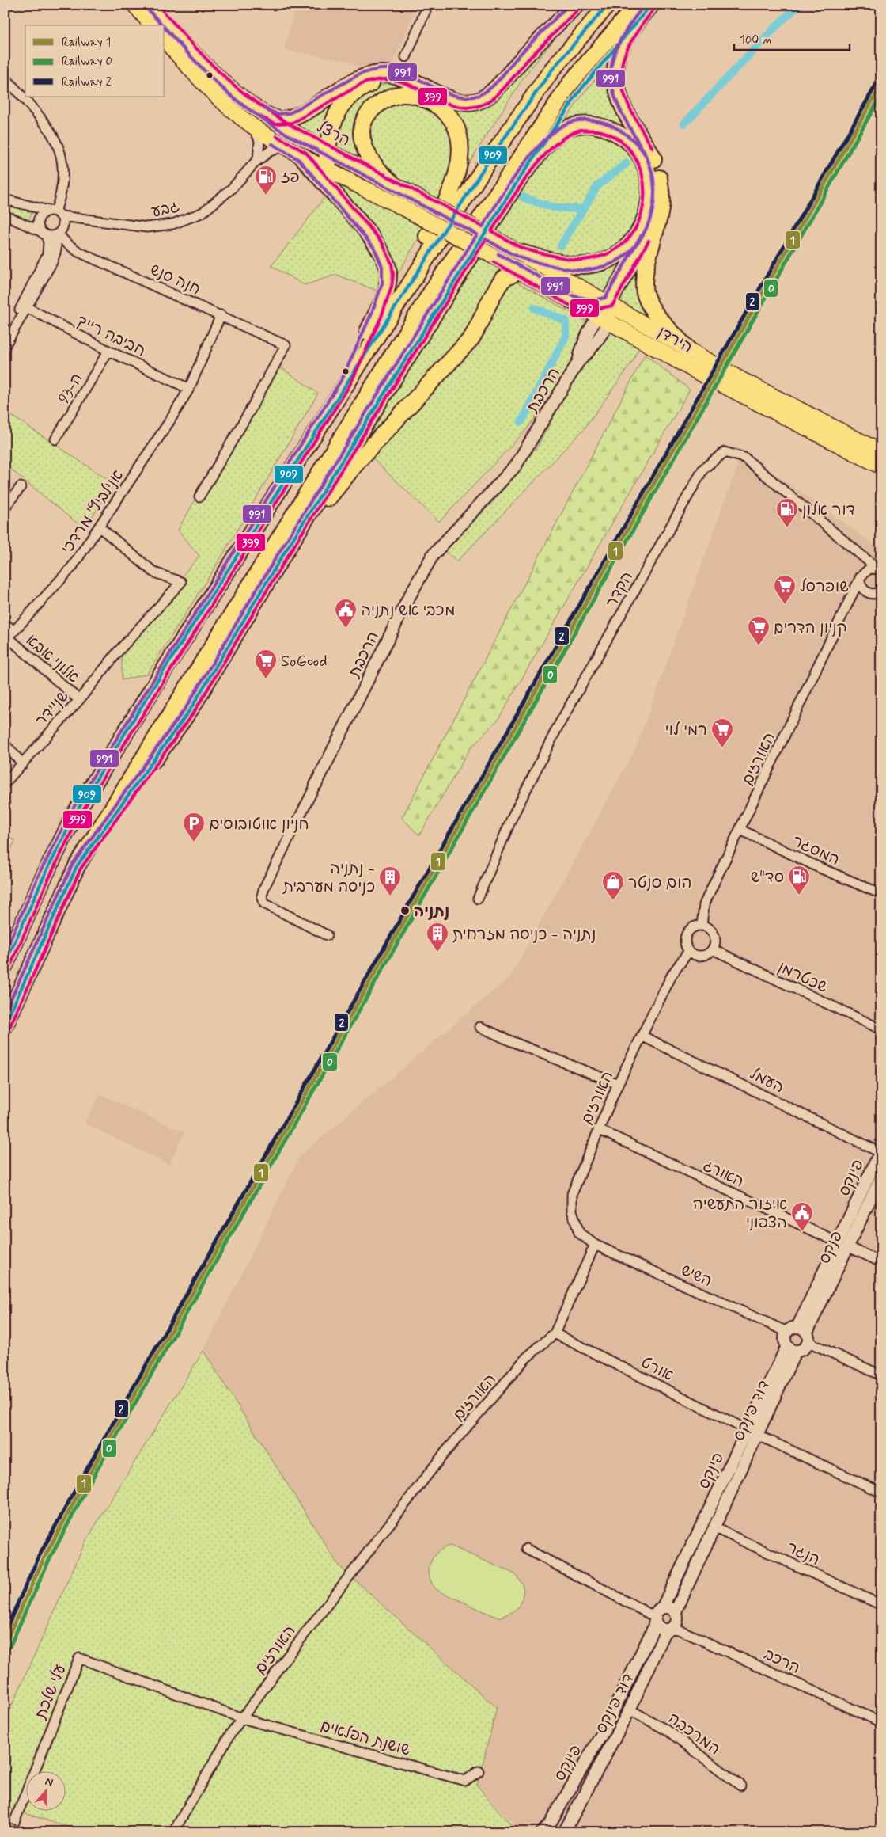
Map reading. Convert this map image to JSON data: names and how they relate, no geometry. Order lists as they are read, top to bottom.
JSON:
{
  "streets": {
    "highway": ["הרצל", "הירדן"],
    "street": [
      "גבע",
      "חנה סנש",
      "חביבה רייך",
      "ה-93",
      "הרכבת",
      "אנילביץ' מרדכי",
      "הקדר",
      "אלוני אבא",
      "שניידר",
      "האורזים",
      "המסגר",
      "שכטרמן",
      "העמל",
      "האורג",
      "פינקס",
      "פנקס",
      "השיש",
      "אורט",
      "דוד פינקס",
      "הנגר",
      "הרכב",
      "עלי שלכת",
      "המרכבה",
      "שושנת הפלאים"
    ]
  },
  "crossings": [
    ["הרצל", "הירדן"],
    ["גבע", "חנה סנש"],
    ["חנה סנש", "אנילביץ' מרדכי"],
    ["חביבה רייך", "ה-93"],
    ["חביבה רייך", "אנילביץ' מרדכי"],
    ["הירדן", "הרכבת"],
    ["אנילביץ' מרדכי", "אלוני אבא"],
    ["אנילביץ' מרדכי", "שניידר"],
    ["אלוני אבא", "שניידר"],
    ["האורזים", "המסגר"],
    ["האורזים", "שכטרמן"],
    ["האורזים", "העמל"],
    ["האורזים", "האורג"],
    ["האורזים", "השיש"],
    ["האורזים", "אורט"],
    ["האורזים", "עלי שלכת"],
    ["האורזים", "שושנת הפלאים"],
    ["העמל", "פינקס"],
    ["האורג", "פינקס"],
    ["האורג", "פנקס"],
    ["פינקס", "פנקס"],
    ["פינקס", "אורט"],
    ["פינקס", "דוד פינקס"],
    ["פינקס", "הרכב"],
    ["אורט", "דוד פינקס"],
    ["דוד פינקס", "הנגר"],
    ["דוד פינקס", "הרכב"],
    ["דוד פינקס", "המרכבה"],
    ["עלי שלכת", "שושנת הפלאים"]
  ],
  "places": {
    "fuel station": ["פז", "דור אלון", "סד\"ש"],
    "supermarket": [
      "שופרסל",
      "קניון הדרים",
      "SoGood",
      "רמי לוי"
    ],
    "public building": ["מכבי אש נתניה", "איזור התעשיה הצפוני"],
    "parking": ["חניון אוטובוסים"],
    "building": ["נתניה - כניסה מערבית", "נתניה - כניסה מזרחית"],
    "shop": ["הום סנטר"],
    "other": ["נתניה"]
  },
  "lines": [
    "transit line 909",
    "transit line 399",
    "transit line 991",
    "rail line 2",
    "rail line 1",
    "rail line 0"
  ],
  "legend": ["Railway 1", "Railway 0", "Railway 2"],
  "scale_bar": "100 m",
  "north": "top"
}
